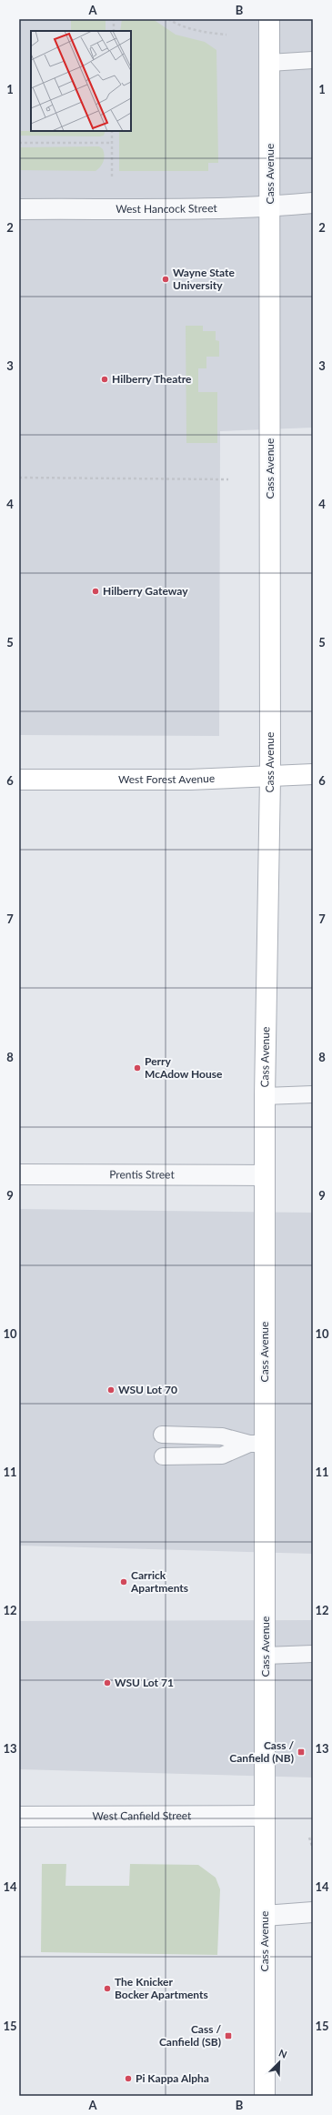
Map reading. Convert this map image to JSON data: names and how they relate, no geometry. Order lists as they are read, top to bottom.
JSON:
{
  "streets": {
    "street": [
      "Cass Avenue",
      "West Hancock Street",
      "West Forest Avenue",
      "Prentis Street",
      "West Canfield Street"
    ]
  },
  "crossings": [
    ["Cass Avenue", "West Hancock Street"],
    ["Cass Avenue", "West Forest Avenue"],
    ["Cass Avenue", "Prentis Street"],
    ["Cass Avenue", "West Canfield Street"]
  ],
  "places": {
    "other": [
      "Wayne State University",
      "Hilberry Theatre",
      "Hilberry Gateway",
      "Perry McAdow House",
      "WSU Lot 70",
      "Carrick Apartments",
      "WSU Lot 71",
      "The Knicker Bocker Apartments",
      "Pi Kappa Alpha"
    ],
    "transit": ["Cass / Canfield (NB)", "Cass / Canfield (SB)"]
  },
  "north": "top right",
  "grid": {
    "columns": ["A", "B"],
    "rows": [
      "1",
      "2",
      "3",
      "4",
      "5",
      "6",
      "7",
      "8",
      "9",
      "10",
      "11",
      "12",
      "13",
      "14",
      "15"
    ]
  }
}
